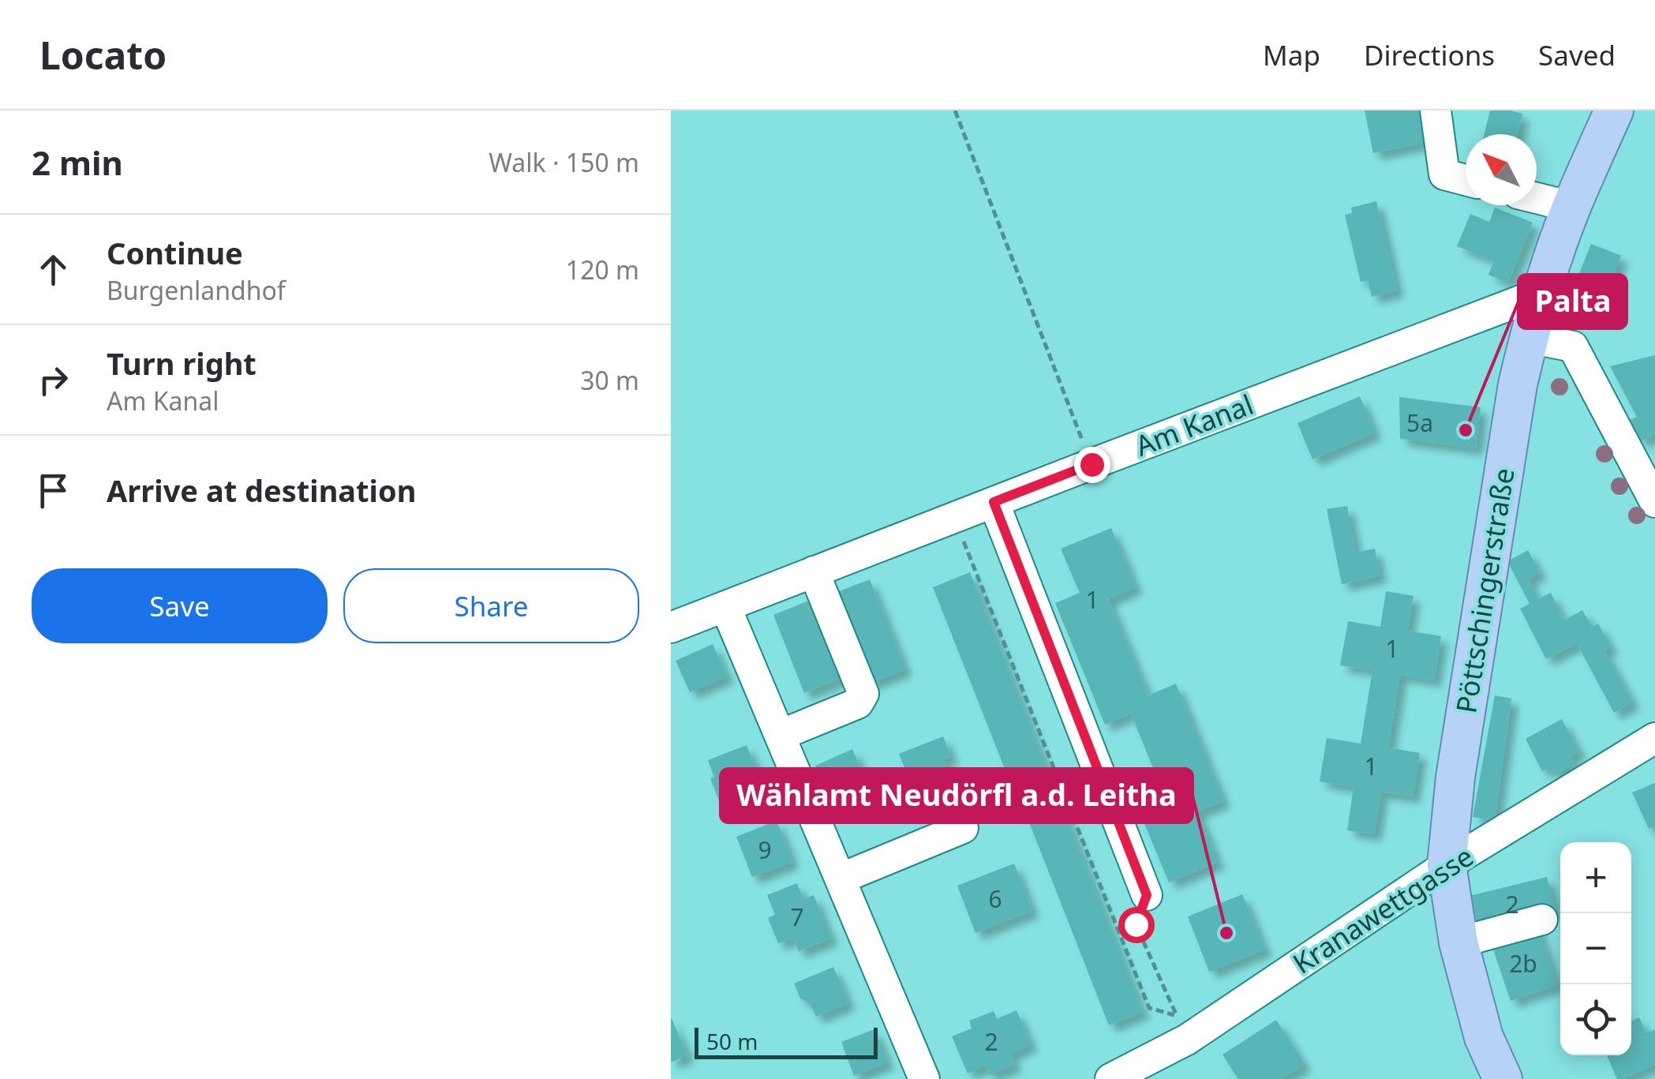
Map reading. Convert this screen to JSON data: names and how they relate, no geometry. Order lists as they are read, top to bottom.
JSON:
{
  "streets": {
    "main road": ["Pöttschingerstraße"],
    "street": ["Am Kanal", "Kranawettgasse"]
  },
  "crossings": [
    ["Am Kanal", "Pöttschingerstraße"],
    ["Pöttschingerstraße", "Kranawettgasse"]
  ],
  "places": ["Palta", "Wählamt Neudörfl a.d. Leitha"],
  "house_numbers": [
    "5a",
    "1",
    "1",
    "1",
    "9",
    "6",
    "2",
    "7",
    "2b",
    "2"
  ],
  "scale_bar": "50 m",
  "north": "top left",
  "page": {
    "header": "Locato",
    "nav": ["Map", "Directions", "Saved"],
    "heading": ["2 min", "Walk · 150 m"],
    "list": [
      ["Continue", "Burgenlandhof", "120 m"],
      ["Turn right", "Am Kanal", "30 m"],
      "Arrive at destination"
    ],
    "buttons": ["Save", "Share"],
    "map_buttons": ["+", "−"],
    "scale": "50 m"
  }
}
